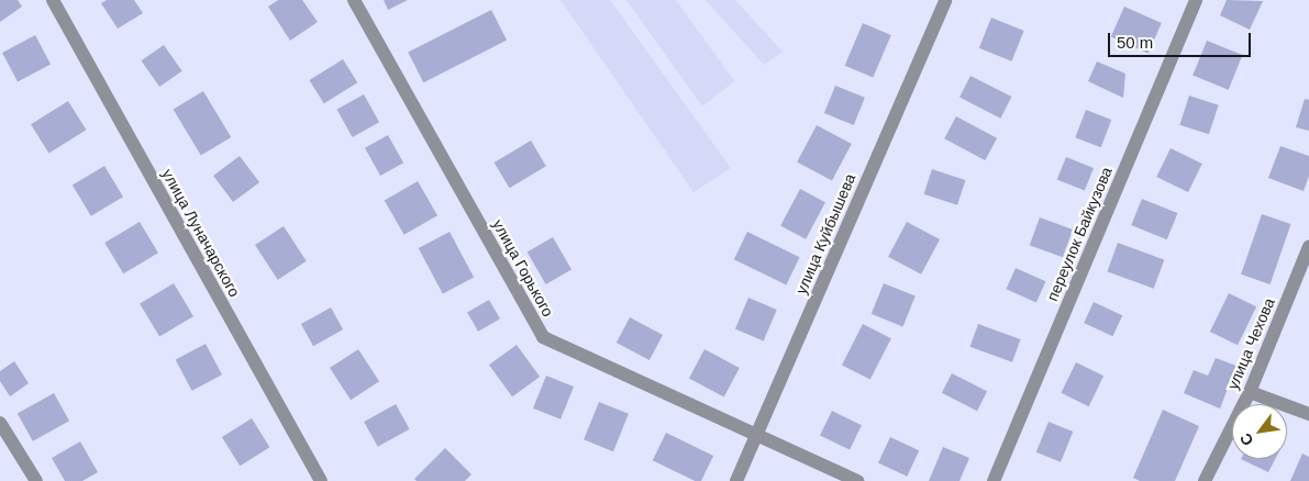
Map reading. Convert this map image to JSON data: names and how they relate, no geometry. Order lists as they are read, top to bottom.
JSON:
{
  "streets": {
    "street": [
      "улица Луначарского",
      "улица Куйбышева",
      "переулок Байкузова",
      "улица Горького",
      "улица Чехова"
    ]
  },
  "crossings": [
    ["улица Куйбышева", "улица Горького"]
  ],
  "scale_bar": "50 m",
  "north": "bottom left"
}
